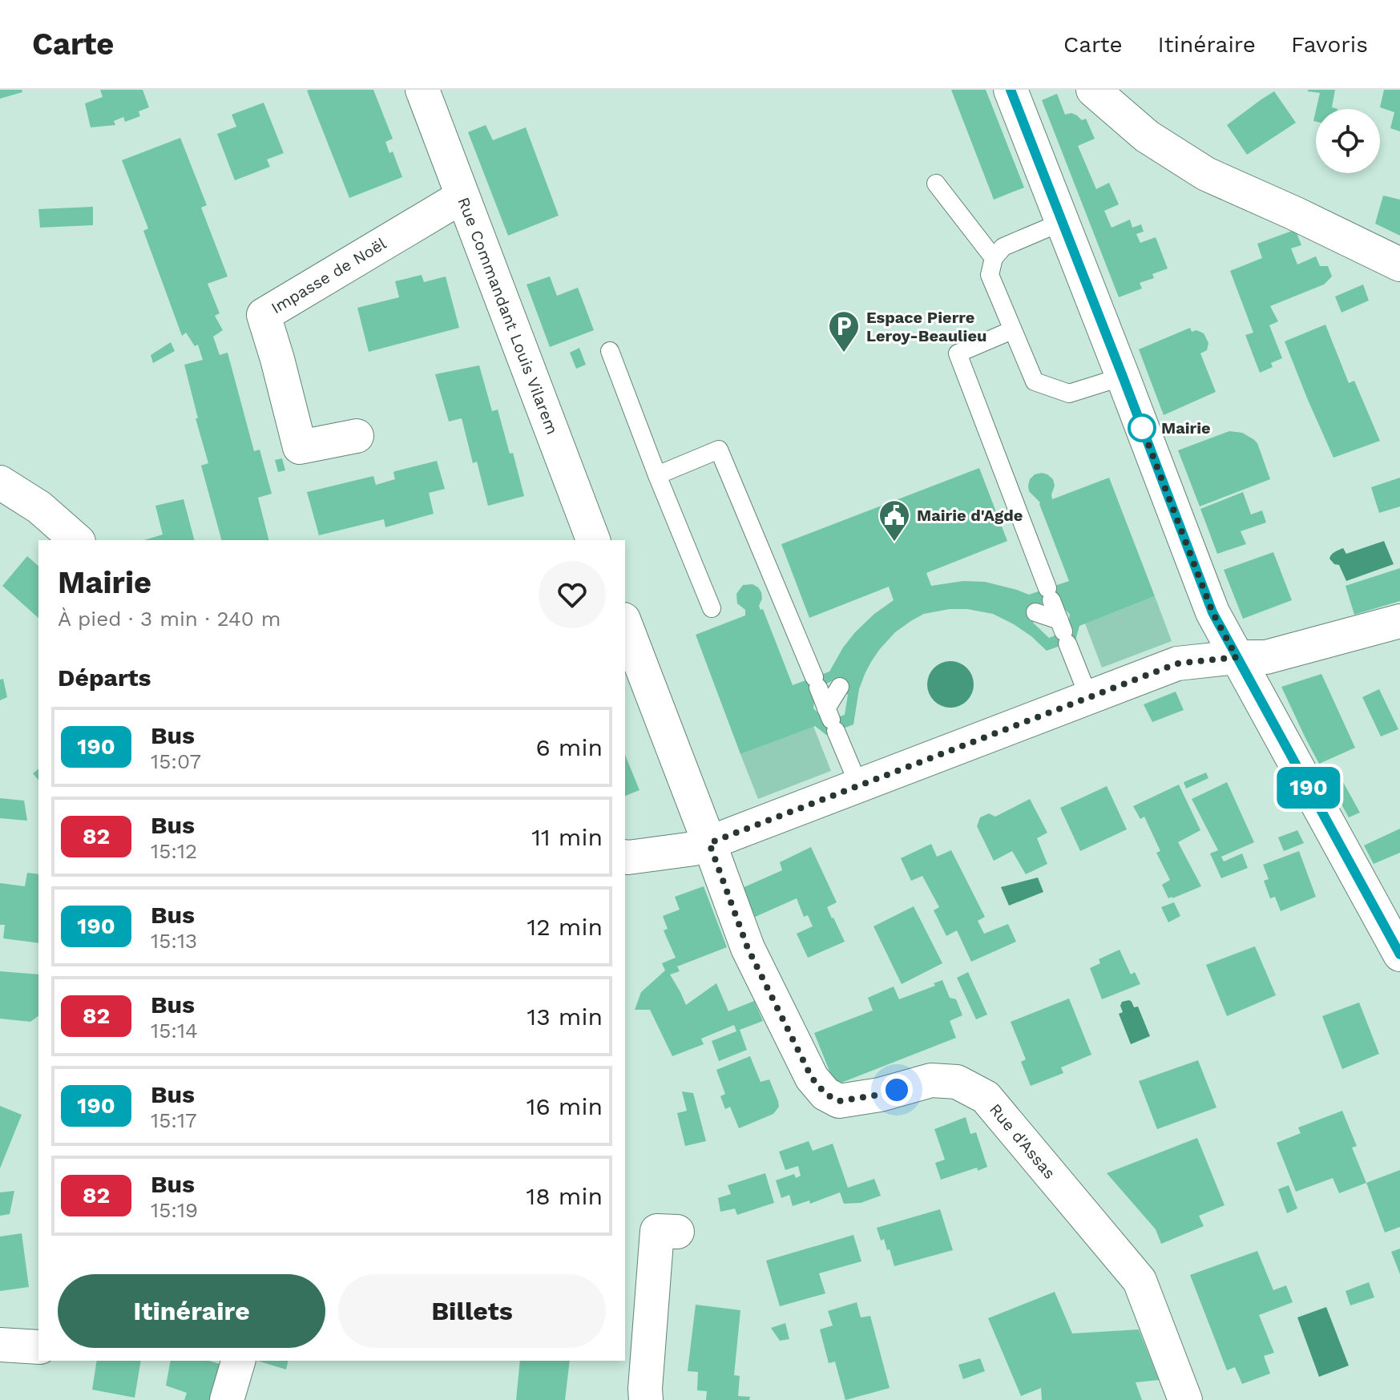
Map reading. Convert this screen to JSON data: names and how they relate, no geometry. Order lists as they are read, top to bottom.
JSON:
{
  "streets": {
    "street": ["Impasse de Noël", "Rue Commandant Louis Vilarem", "Rue d'Assas"]
  },
  "crossings": [
    ["Impasse de Noël", "Rue Commandant Louis Vilarem"]
  ],
  "places": {
    "parking": ["Espace Pierre Leroy-Beaulieu"],
    "other": ["Mairie"],
    "public building": ["Mairie d'Agde"]
  },
  "lines": ["bus line 190"],
  "page": {
    "header": "Carte",
    "nav": ["Carte", "Itinéraire", "Favoris"],
    "on_map": "190",
    "heading": [
      ["Mairie", "À pied · 3 min · 240 m"],
      "Départs"
    ],
    "list": [
      {
        "mark": "190",
        "name": "Bus",
        "note": "15:07",
        "value": "6 min"
      },
      {
        "mark": "82",
        "name": "Bus",
        "note": "15:12",
        "value": "11 min"
      },
      {
        "mark": "190",
        "name": "Bus",
        "note": "15:13",
        "value": "12 min"
      },
      {
        "mark": "82",
        "name": "Bus",
        "note": "15:14",
        "value": "13 min"
      },
      {
        "mark": "190",
        "name": "Bus",
        "note": "15:17",
        "value": "16 min"
      },
      {
        "mark": "82",
        "name": "Bus",
        "note": "15:19",
        "value": "18 min"
      }
    ],
    "buttons": ["Itinéraire", "Billets"]
  }
}
